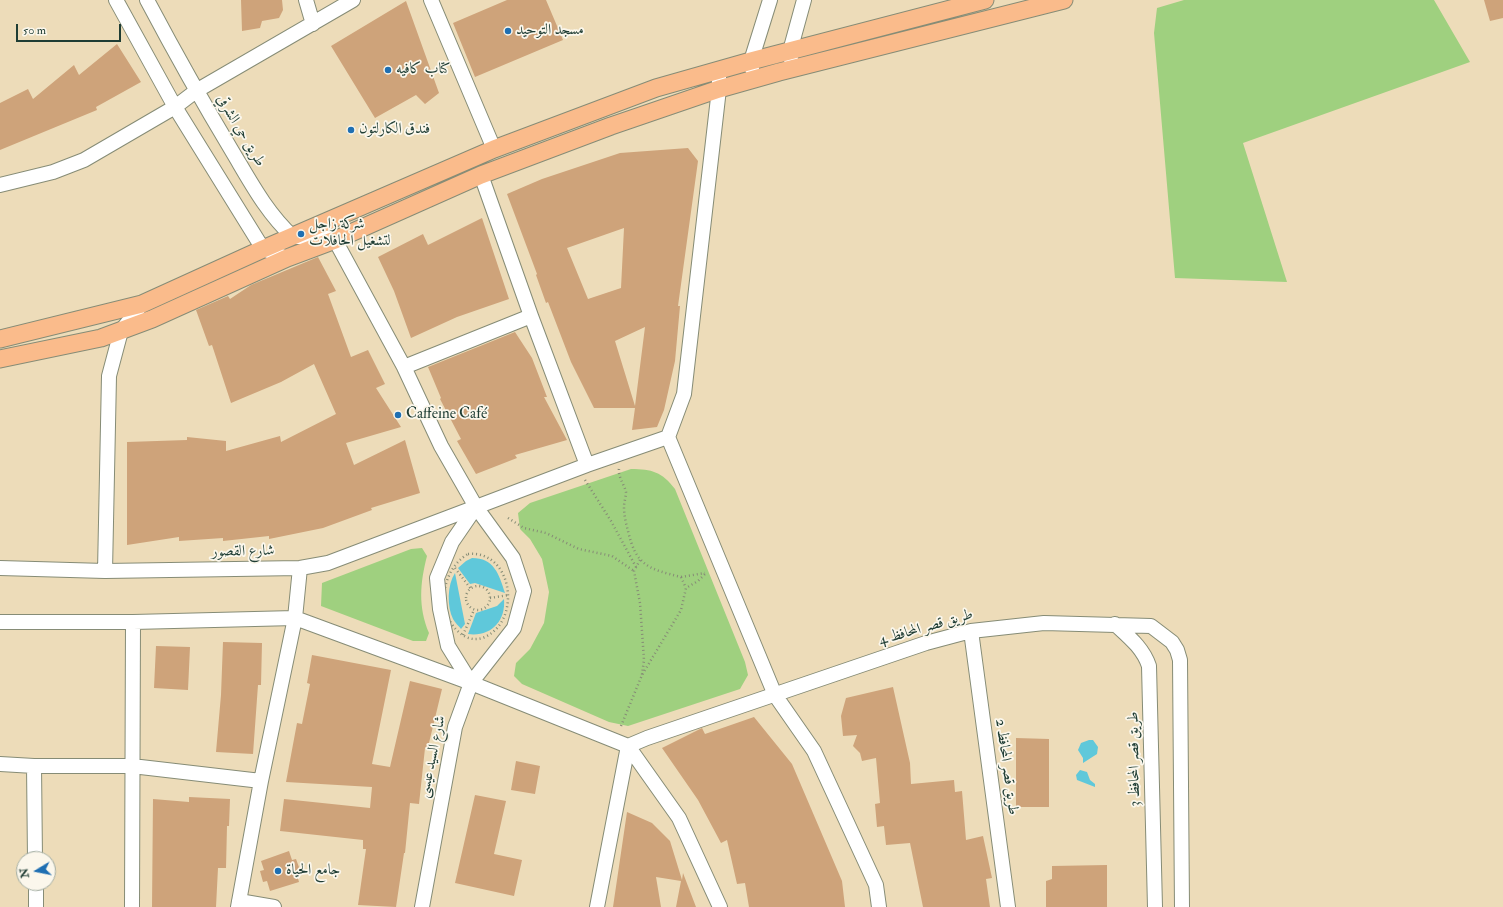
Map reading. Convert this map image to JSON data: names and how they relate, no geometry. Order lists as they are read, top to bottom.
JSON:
{
  "streets": {
    "street": [
      "طريق حي الشرقي",
      "شارع القصور",
      "طريق قصر المحافظ 4",
      "شارع السيد عيسى",
      "طريق قصر المحافظ 3",
      "طريق قصر المحافظ 2"
    ]
  },
  "crossings": [
    ["طريق قصر المحافظ 4", "طريق قصر المحافظ 3"],
    ["طريق قصر المحافظ 4", "طريق قصر المحافظ 2"]
  ],
  "places": [
    "مسجد التوحيد",
    "كتاب كافيه",
    "فندق الكارلتون",
    "شركة زاجل لتشغيل الحافلات",
    "Caffeine Café",
    "جامع الحياة"
  ],
  "scale_bar": "50 m",
  "north": "left"
}
